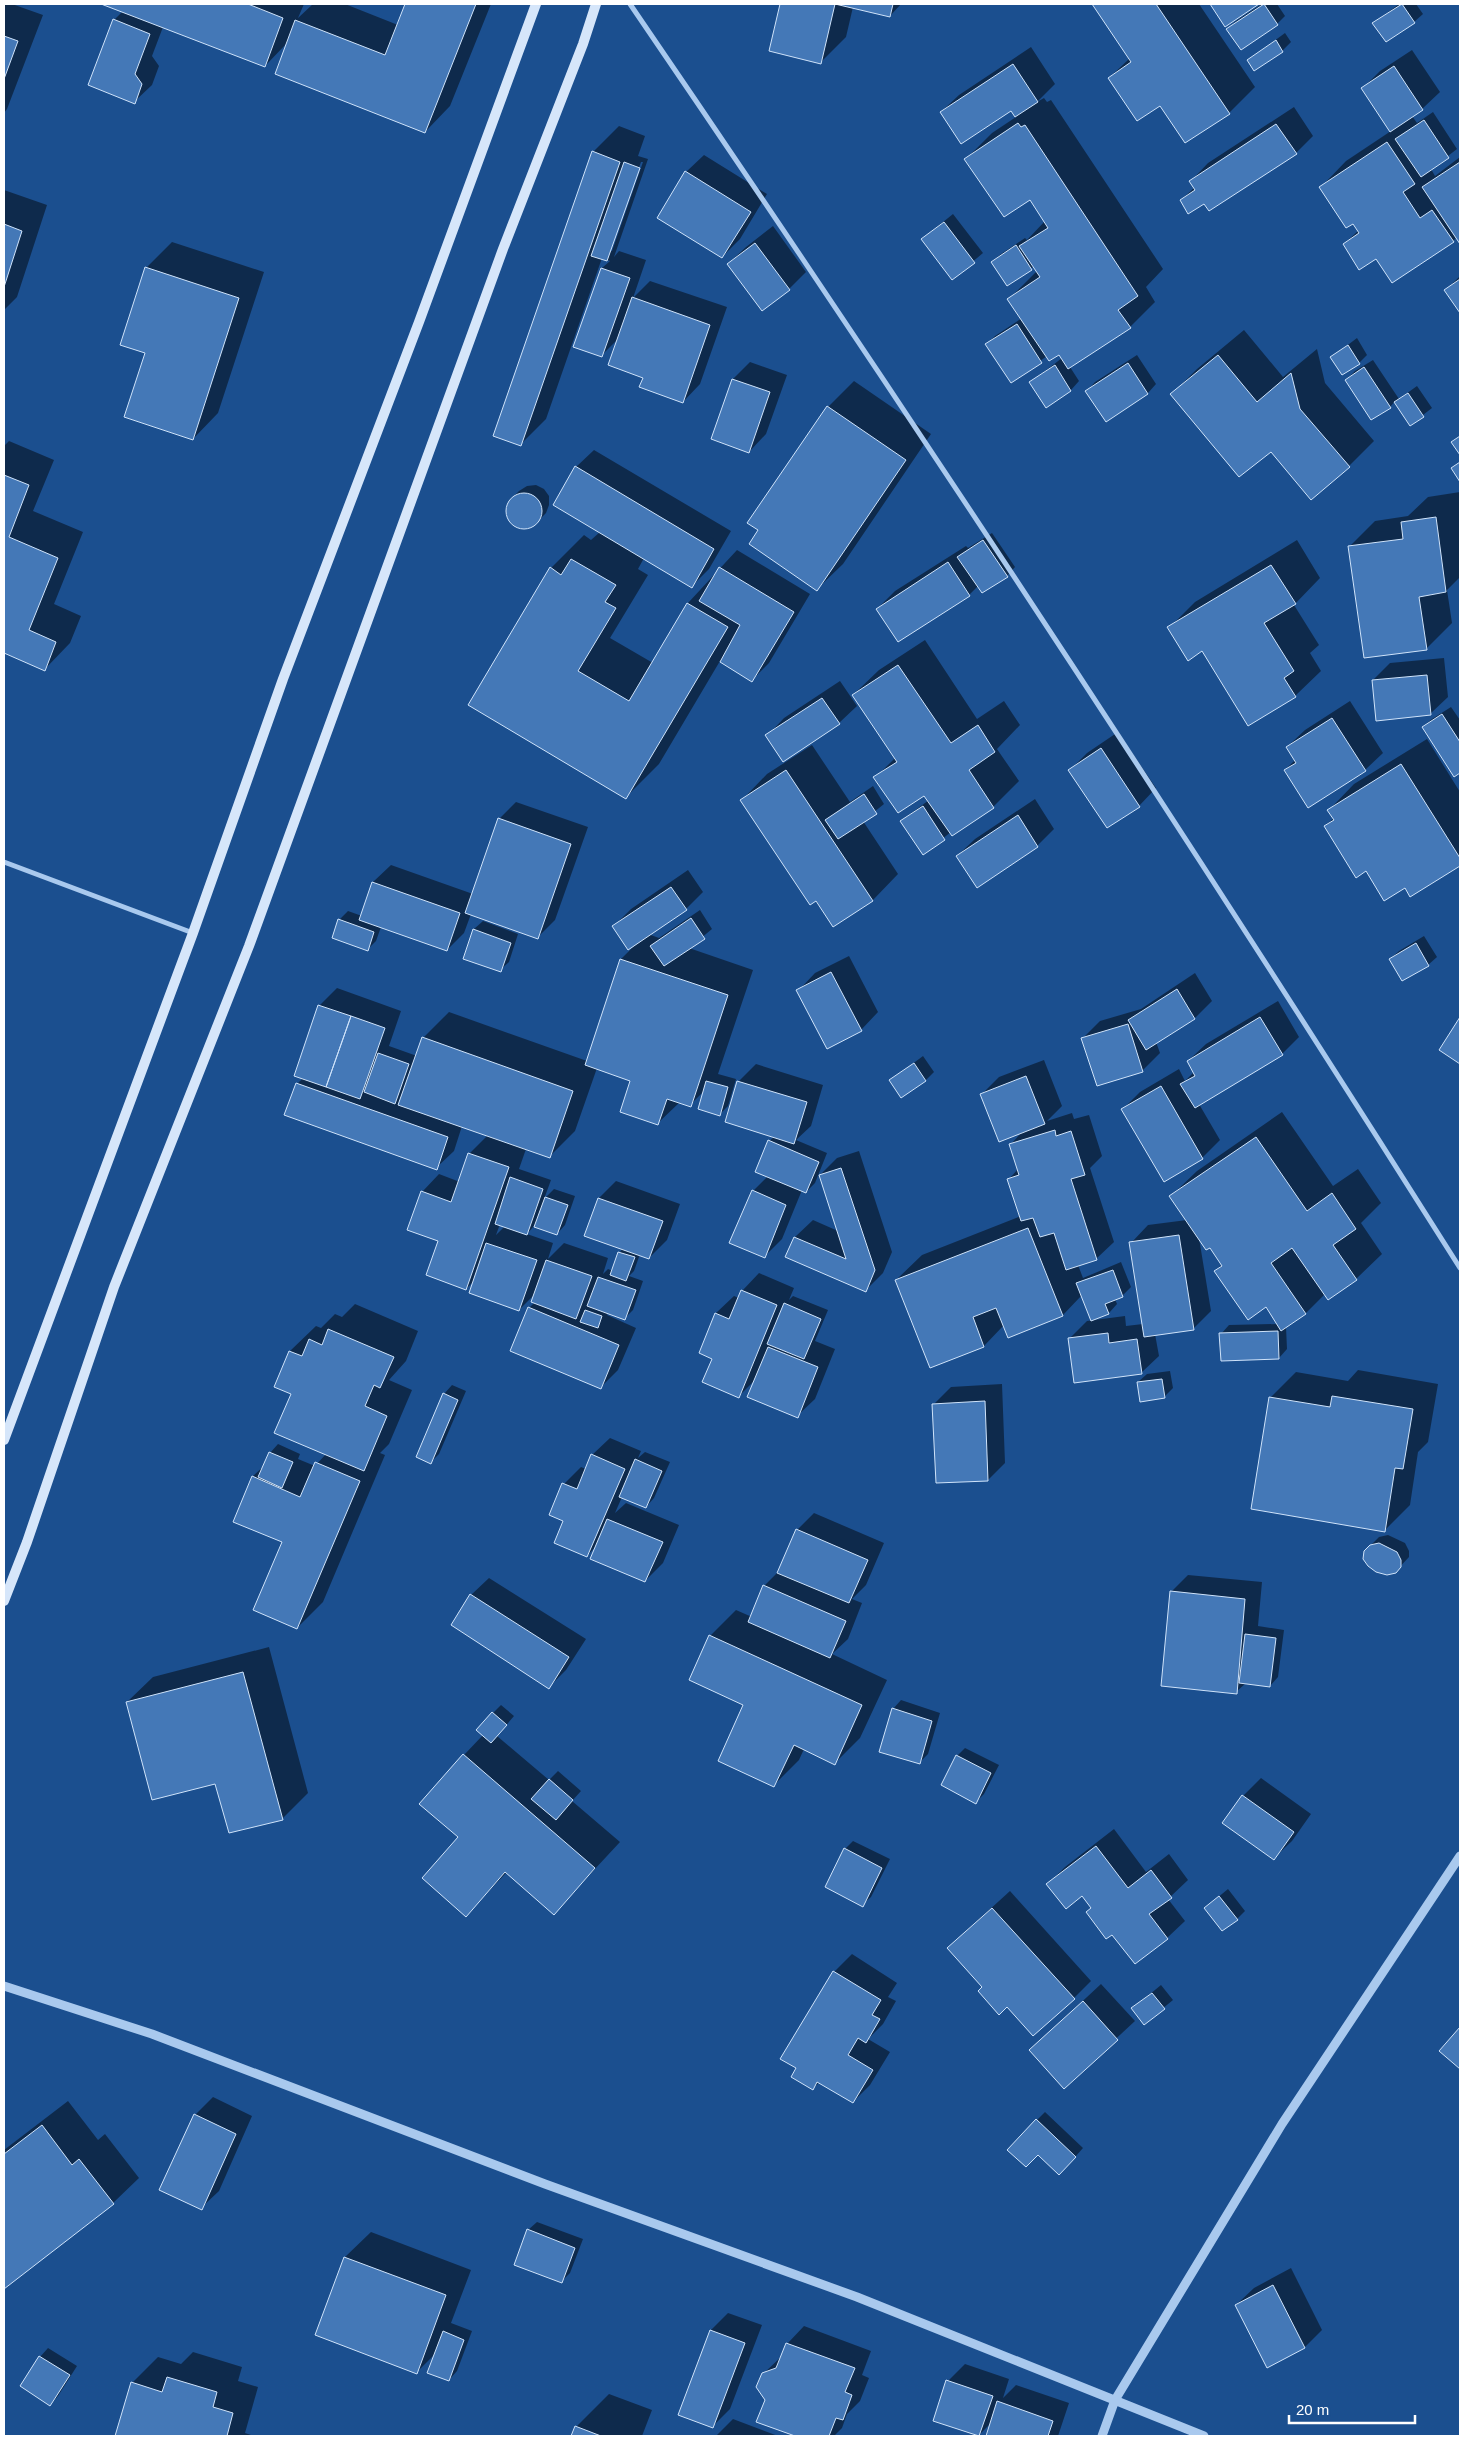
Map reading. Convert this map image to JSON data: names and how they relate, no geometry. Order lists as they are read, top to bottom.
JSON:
{
  "scale_bar": "20 m"
}
